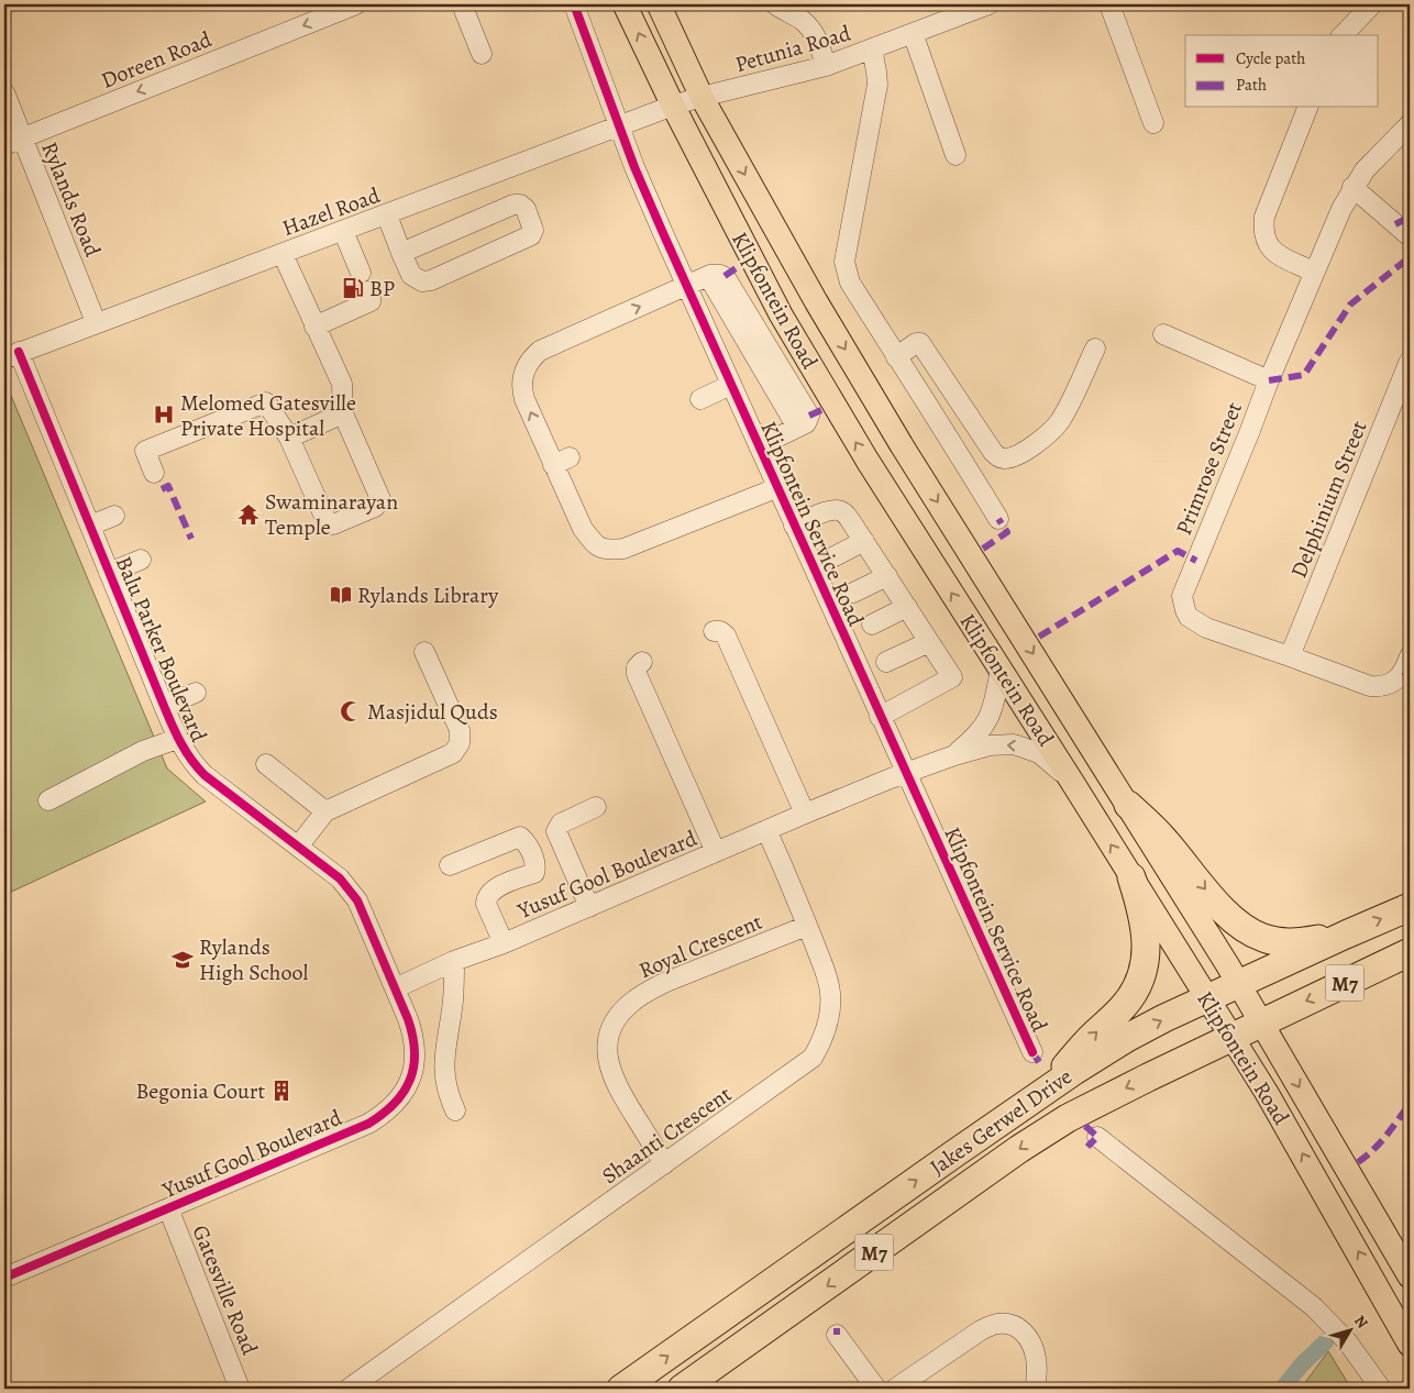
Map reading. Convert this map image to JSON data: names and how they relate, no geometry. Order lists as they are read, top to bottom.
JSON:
{
  "streets": {
    "highway": ["M7", "Jakes Gerwel Drive"],
    "main road": ["Klipfontein Road"],
    "street": [
      "Petunia Road",
      "Doreen Road",
      "Rylands Road",
      "Hazel Road",
      "Primrose Street",
      "Delphinium Street",
      "Klipfontein Service Road",
      "Balu Parker Boulevard",
      "Yusuf Gool Boulevard",
      "Royal Crescent",
      "Shaanti Crescent",
      "Gatesville Road"
    ]
  },
  "crossings": [
    ["Petunia Road", "Hazel Road"],
    ["Petunia Road", "Klipfontein Road"],
    ["Doreen Road", "Rylands Road"],
    ["Rylands Road", "Hazel Road"],
    ["Hazel Road", "Klipfontein Road"],
    ["Hazel Road", "Klipfontein Service Road"],
    ["Hazel Road", "Balu Parker Boulevard"],
    ["Klipfontein Road", "Yusuf Gool Boulevard"],
    ["Klipfontein Road", "Jakes Gerwel Drive"],
    ["Primrose Street", "Delphinium Street"],
    ["Klipfontein Service Road", "Yusuf Gool Boulevard"],
    ["Balu Parker Boulevard", "Yusuf Gool Boulevard"],
    ["Yusuf Gool Boulevard", "Shaanti Crescent"],
    ["Yusuf Gool Boulevard", "Gatesville Road"],
    ["Royal Crescent", "Shaanti Crescent"]
  ],
  "one_way": ["Doreen Road"],
  "places": {
    "fuel station": ["BP"],
    "hospital": ["Melomed Gatesville Private Hospital"],
    "temple": ["Swaminarayan Temple"],
    "library": ["Rylands Library"],
    "mosque": ["Masjidul Quds"],
    "school or university": ["Rylands High School"],
    "building": ["Begonia Court"]
  },
  "legend": ["Cycle path", "Path"],
  "north": "top right"
}
